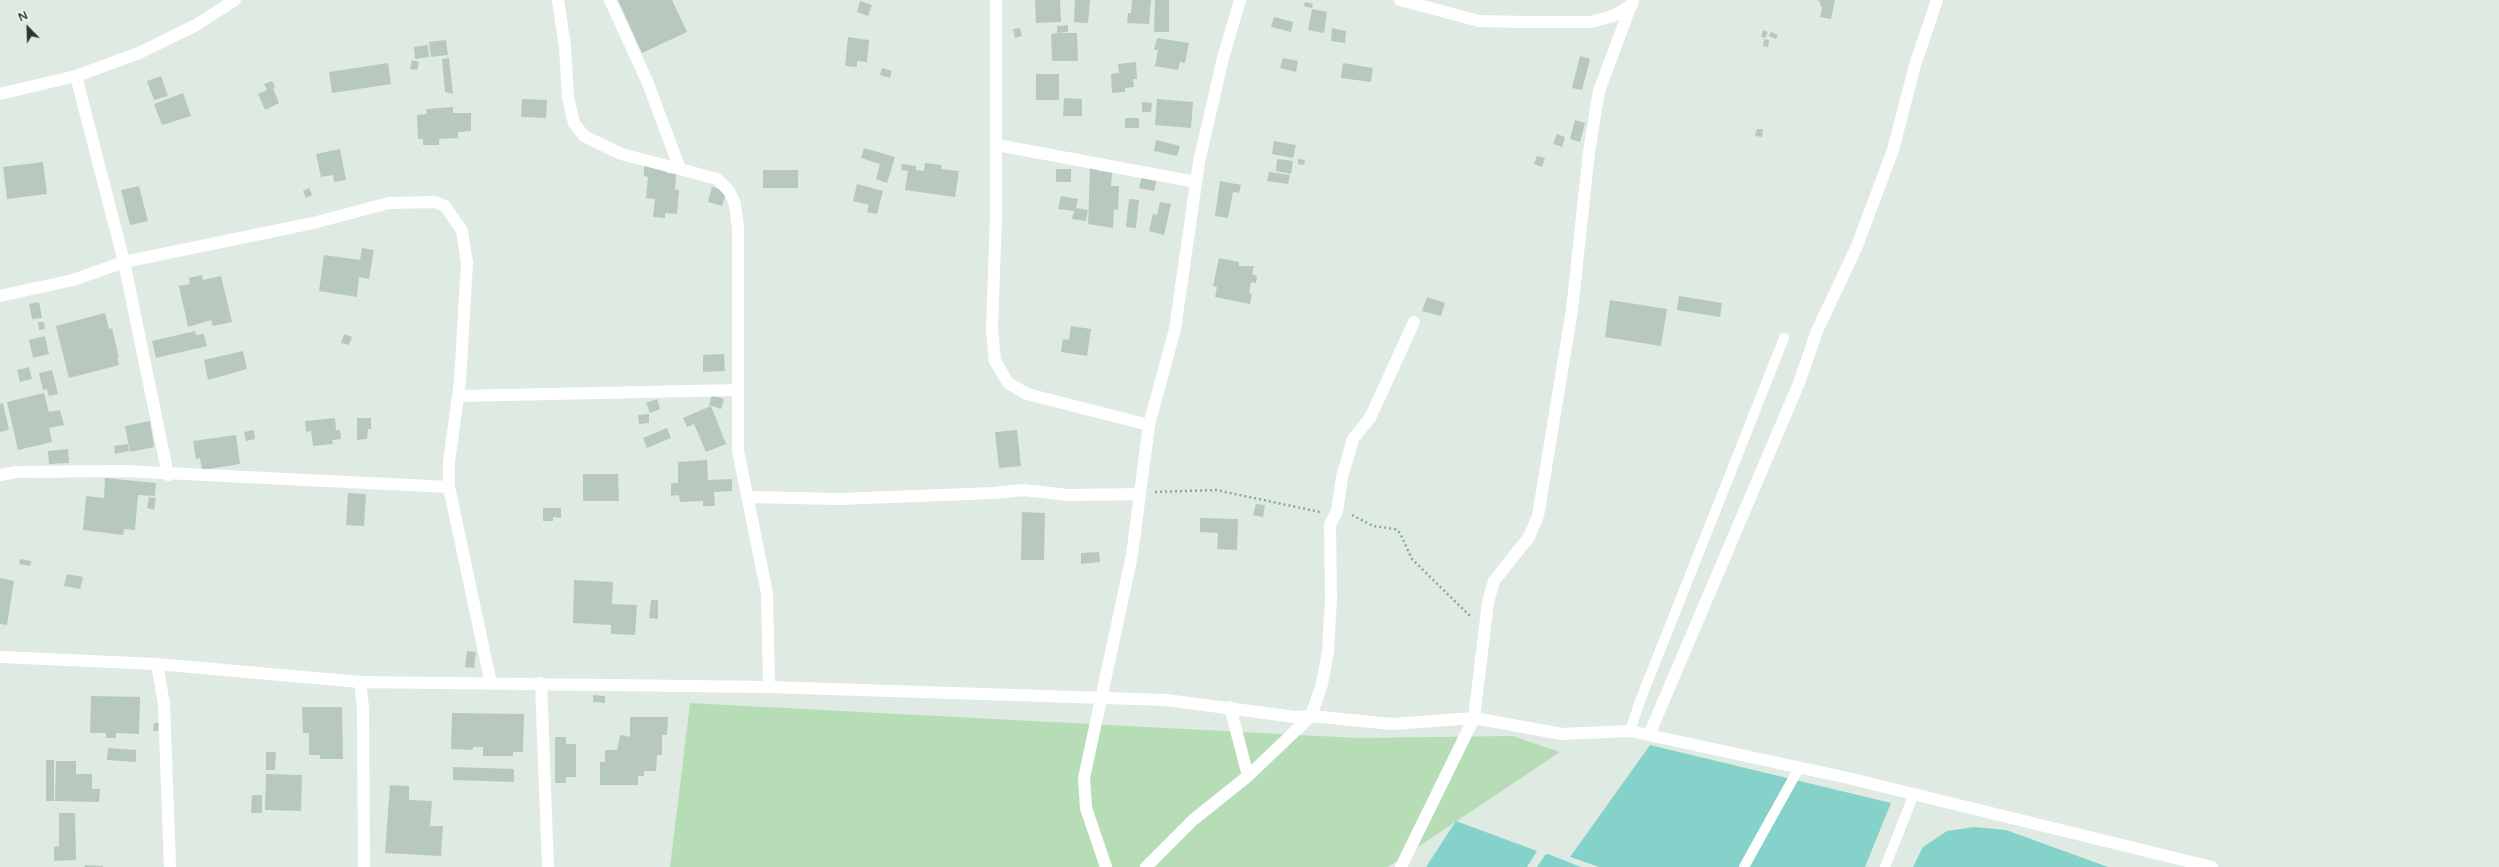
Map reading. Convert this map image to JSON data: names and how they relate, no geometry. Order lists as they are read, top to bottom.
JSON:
{
  "north": "top left"
}
